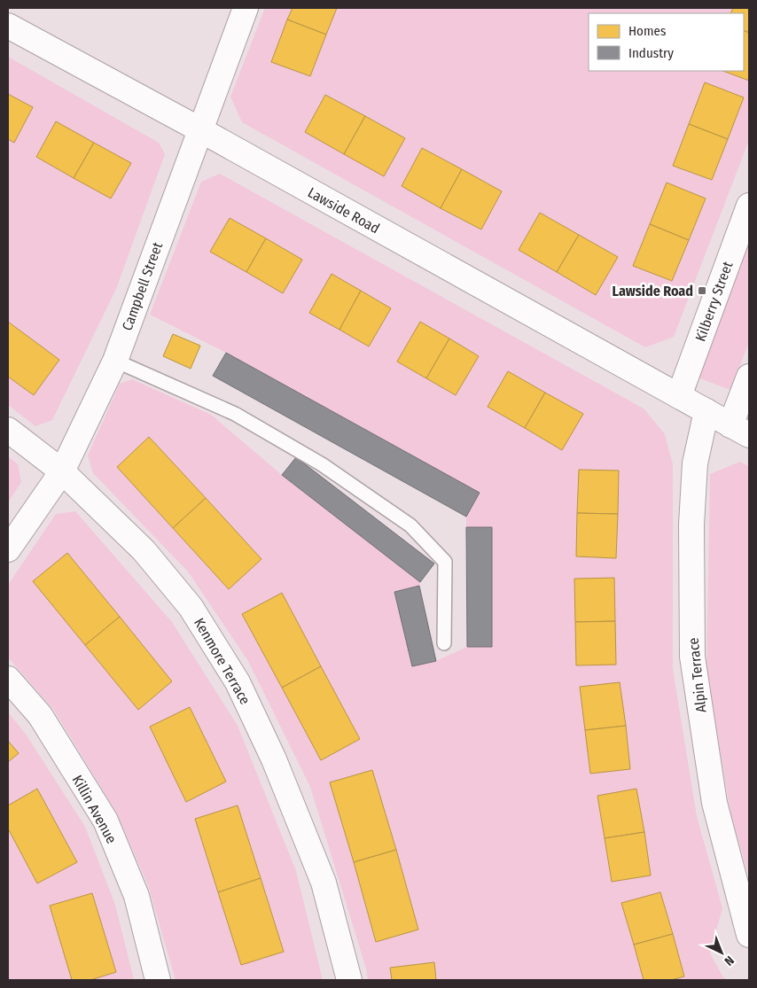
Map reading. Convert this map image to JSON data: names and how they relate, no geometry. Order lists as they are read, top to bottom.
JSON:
{
  "streets": {
    "street": [
      "Lawside Road",
      "Campbell Street",
      "Kilberry Street",
      "Kenmore Terrace",
      "Alpin Terrace",
      "Killin Avenue"
    ]
  },
  "crossings": [
    ["Lawside Road", "Campbell Street"],
    ["Lawside Road", "Kilberry Street"],
    ["Lawside Road", "Alpin Terrace"],
    ["Campbell Street", "Kenmore Terrace"]
  ],
  "places": {
    "transit": ["Lawside Road"]
  },
  "legend": ["Homes", "Industry"],
  "north": "bottom right"
}
